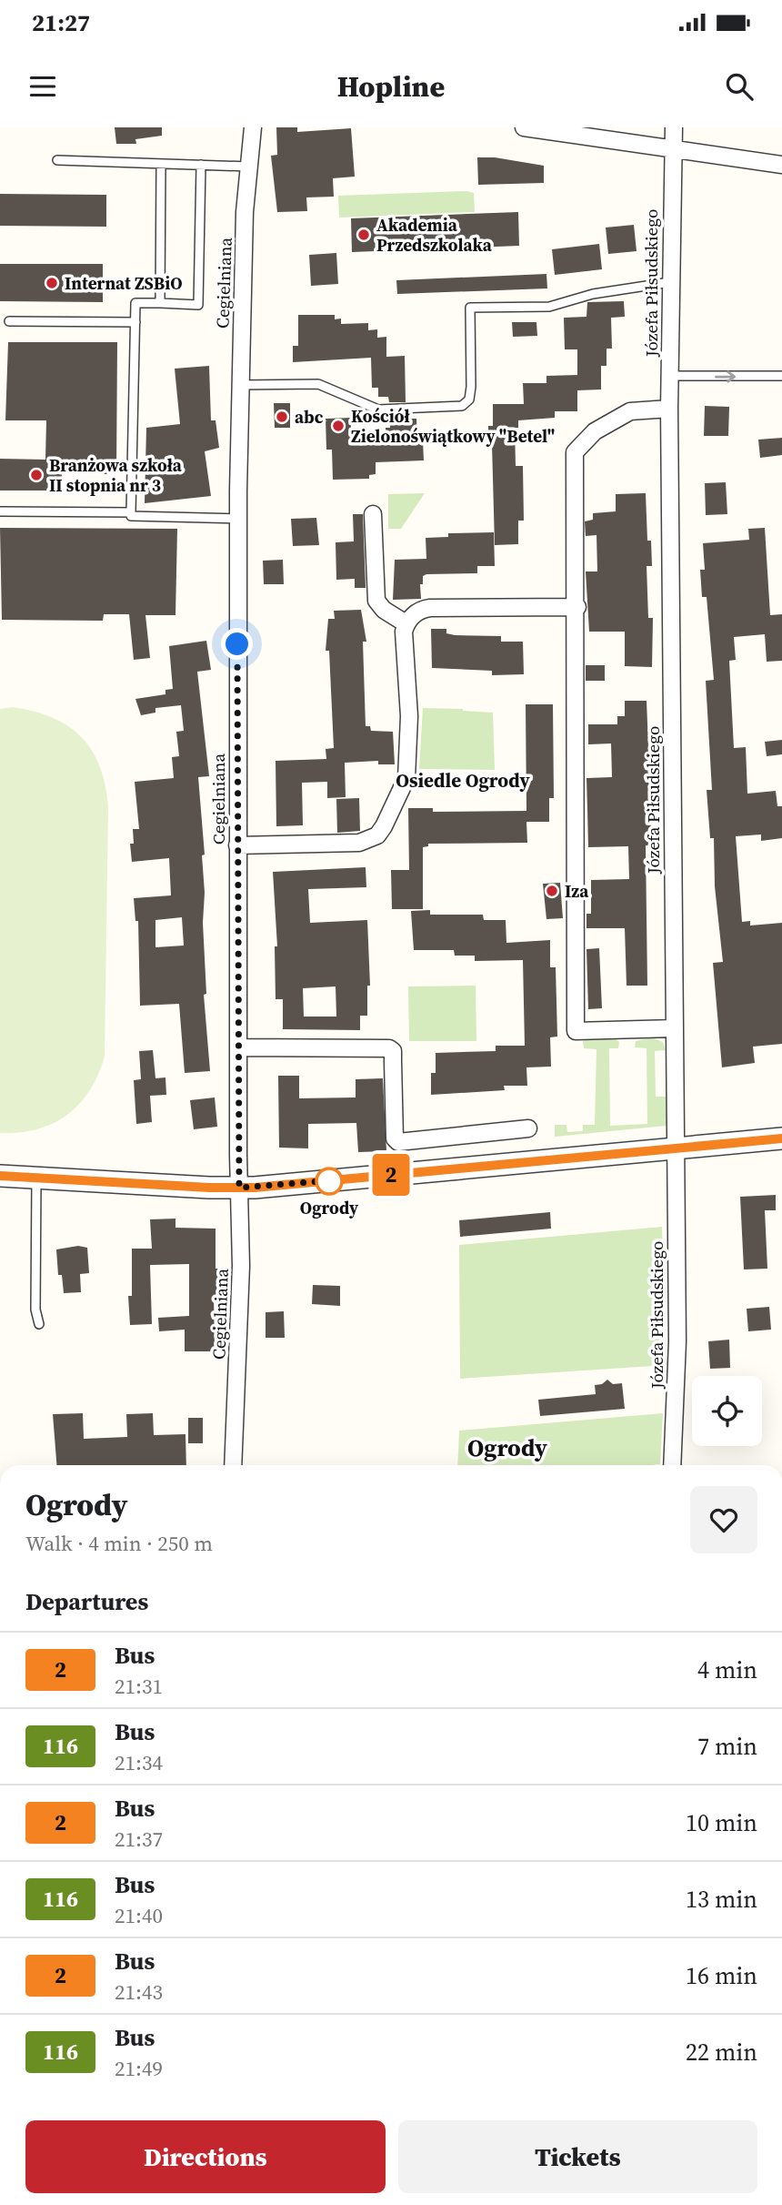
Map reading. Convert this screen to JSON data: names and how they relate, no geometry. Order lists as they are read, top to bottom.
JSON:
{
  "streets": {
    "street": ["Cegielniana", "Józefa Piłsudskiego"]
  },
  "districts": ["Osiedle Ogrody", "Ogrody"],
  "places": [
    "Akademia Przedszkolaka",
    "Internat ZSBiO",
    "abc",
    "Kościół Zielonoświątkowy \"Betel\"",
    "Branżowa szkoła II stopnia nr 3",
    "Iza",
    "Ogrody"
  ],
  "lines": ["bus line 2"],
  "page": {
    "status": "21:27",
    "header": "Hopline",
    "on_map": "2",
    "heading": [
      ["Ogrody", "Walk · 4 min · 250 m"],
      "Departures"
    ],
    "list": [
      {
        "mark": "2",
        "name": "Bus",
        "note": "21:31",
        "value": "4 min"
      },
      {
        "mark": "116",
        "name": "Bus",
        "note": "21:34",
        "value": "7 min"
      },
      {
        "mark": "2",
        "name": "Bus",
        "note": "21:37",
        "value": "10 min"
      },
      {
        "mark": "116",
        "name": "Bus",
        "note": "21:40",
        "value": "13 min"
      },
      {
        "mark": "2",
        "name": "Bus",
        "note": "21:43",
        "value": "16 min"
      },
      {
        "mark": "116",
        "name": "Bus",
        "note": "21:49",
        "value": "22 min"
      }
    ],
    "buttons": ["Directions", "Tickets"]
  }
}
